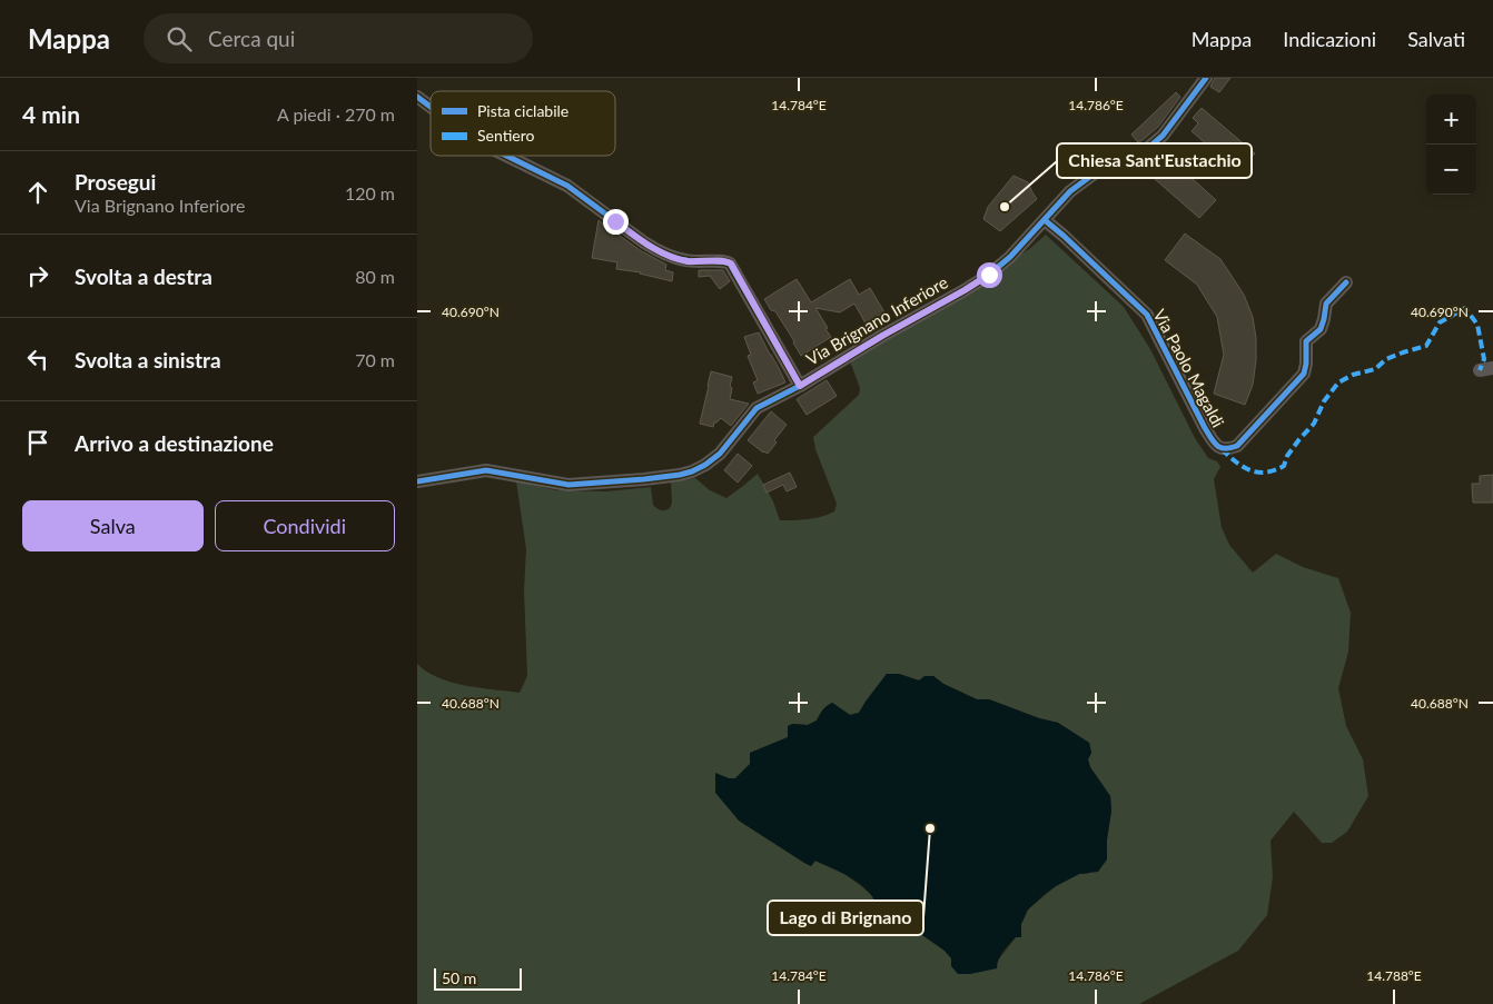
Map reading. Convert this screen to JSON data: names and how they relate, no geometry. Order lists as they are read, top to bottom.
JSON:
{
  "streets": {
    "street": ["Via Brignano Inferiore", "Via Paolo Magaldi"]
  },
  "crossings": [
    ["Via Brignano Inferiore", "Via Paolo Magaldi"]
  ],
  "places": ["Chiesa Sant'Eustachio", "Lago di Brignano"],
  "legend": ["Pista ciclabile", "Sentiero"],
  "scale_bar": "50 m",
  "page": {
    "header": "Mappa",
    "search": "Cerca qui",
    "nav": ["Mappa", "Indicazioni", "Salvati"],
    "heading": ["4 min", "A piedi · 270 m"],
    "map_buttons": ["+", "−"],
    "list": [
      ["Prosegui", "Via Brignano Inferiore", "120 m"],
      ["Svolta a destra", "80 m"],
      ["Svolta a sinistra", "70 m"],
      "Arrivo a destinazione"
    ],
    "buttons": ["Salva", "Condividi"],
    "scale": "50 m"
  },
  "coordinates": [
    "14.784°E",
    "14.786°E",
    "40.690°N",
    "40.688°N",
    "14.788°E"
  ]
}
